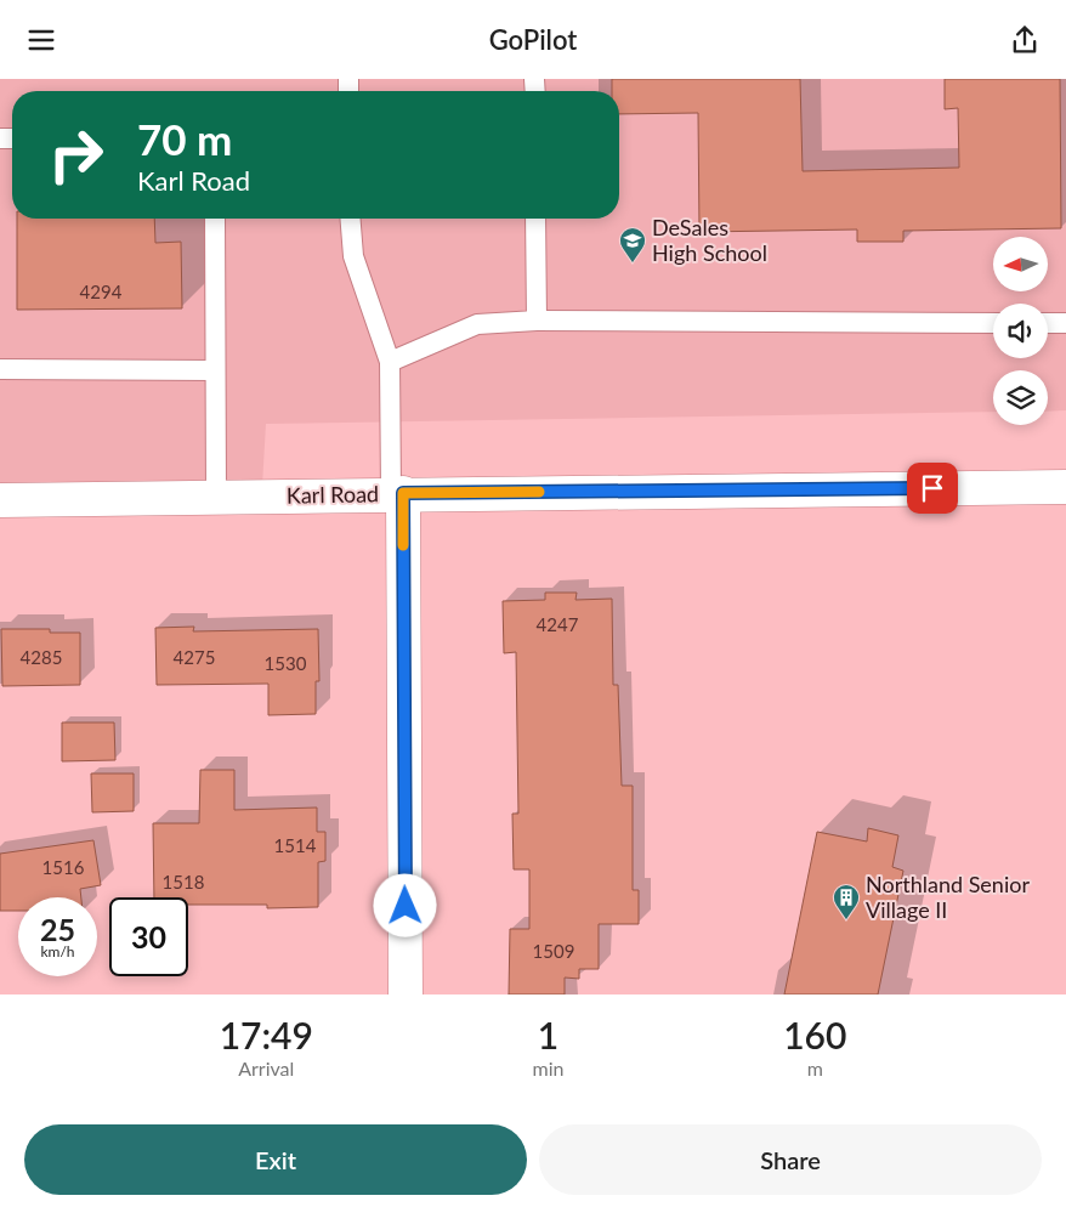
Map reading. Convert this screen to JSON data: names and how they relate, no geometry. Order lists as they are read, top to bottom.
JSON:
{
  "streets": {
    "main road": ["Karl Road"]
  },
  "places": {
    "school or university": ["DeSales High School"],
    "building": ["Northland Senior Village II"]
  },
  "house_numbers": [
    "4294",
    "4247",
    "4285",
    "4275",
    "1530",
    "1514",
    "1516",
    "1518",
    "1509"
  ],
  "north": "left",
  "page": {
    "header": "GoPilot",
    "turn": ["70 m", "Karl Road"],
    "speed": "25 km/h",
    "limit": "30",
    "eta": [
      "17:49",
      "Arrival",
      "1",
      "min",
      "160",
      "m"
    ],
    "buttons": ["Exit", "Share"]
  }
}
